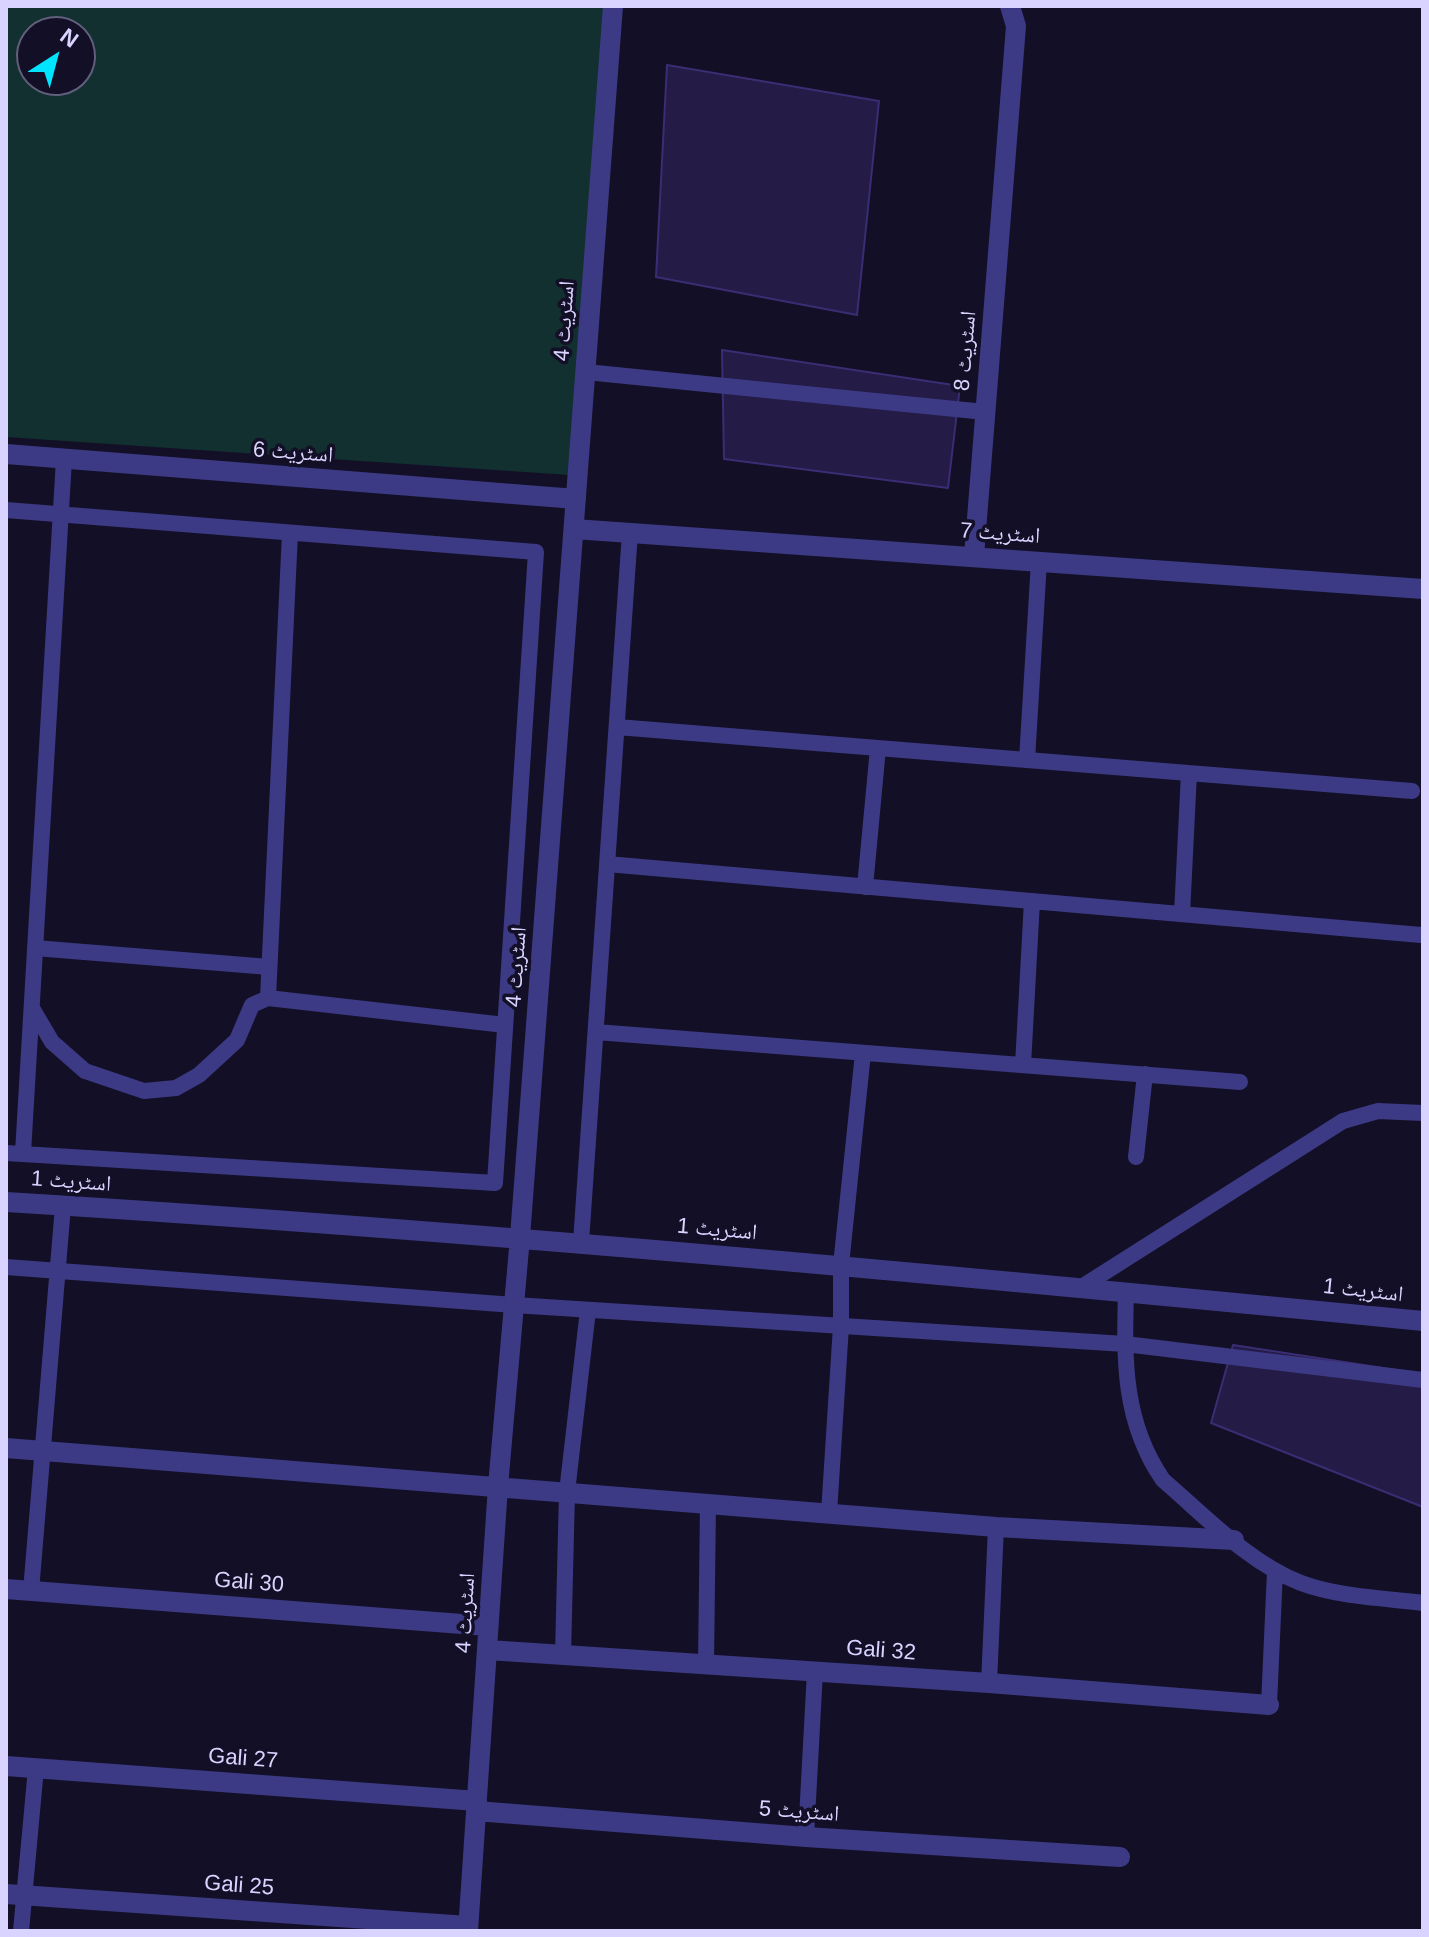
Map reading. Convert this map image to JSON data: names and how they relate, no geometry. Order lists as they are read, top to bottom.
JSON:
{
  "streets": {
    "street": [
      "اسٹریٹ 4",
      "اسٹریٹ 8",
      "اسٹریٹ 6",
      "اسٹریٹ 7",
      "اسٹریٹ 1",
      "Gali 30",
      "Gali 32",
      "Gali 27",
      "اسٹریٹ 5",
      "Gali 25"
    ]
  },
  "crossings": [
    ["اسٹریٹ 4", "اسٹریٹ 6"],
    ["اسٹریٹ 4", "اسٹریٹ 7"],
    ["اسٹریٹ 4", "اسٹریٹ 1"],
    ["اسٹریٹ 4", "Gali 30"],
    ["اسٹریٹ 4", "Gali 32"],
    ["اسٹریٹ 4", "Gali 27"],
    ["اسٹریٹ 4", "اسٹریٹ 5"],
    ["اسٹریٹ 4", "Gali 25"],
    ["اسٹریٹ 8", "اسٹریٹ 7"],
    ["Gali 27", "اسٹریٹ 5"]
  ],
  "north": "top right"
}
